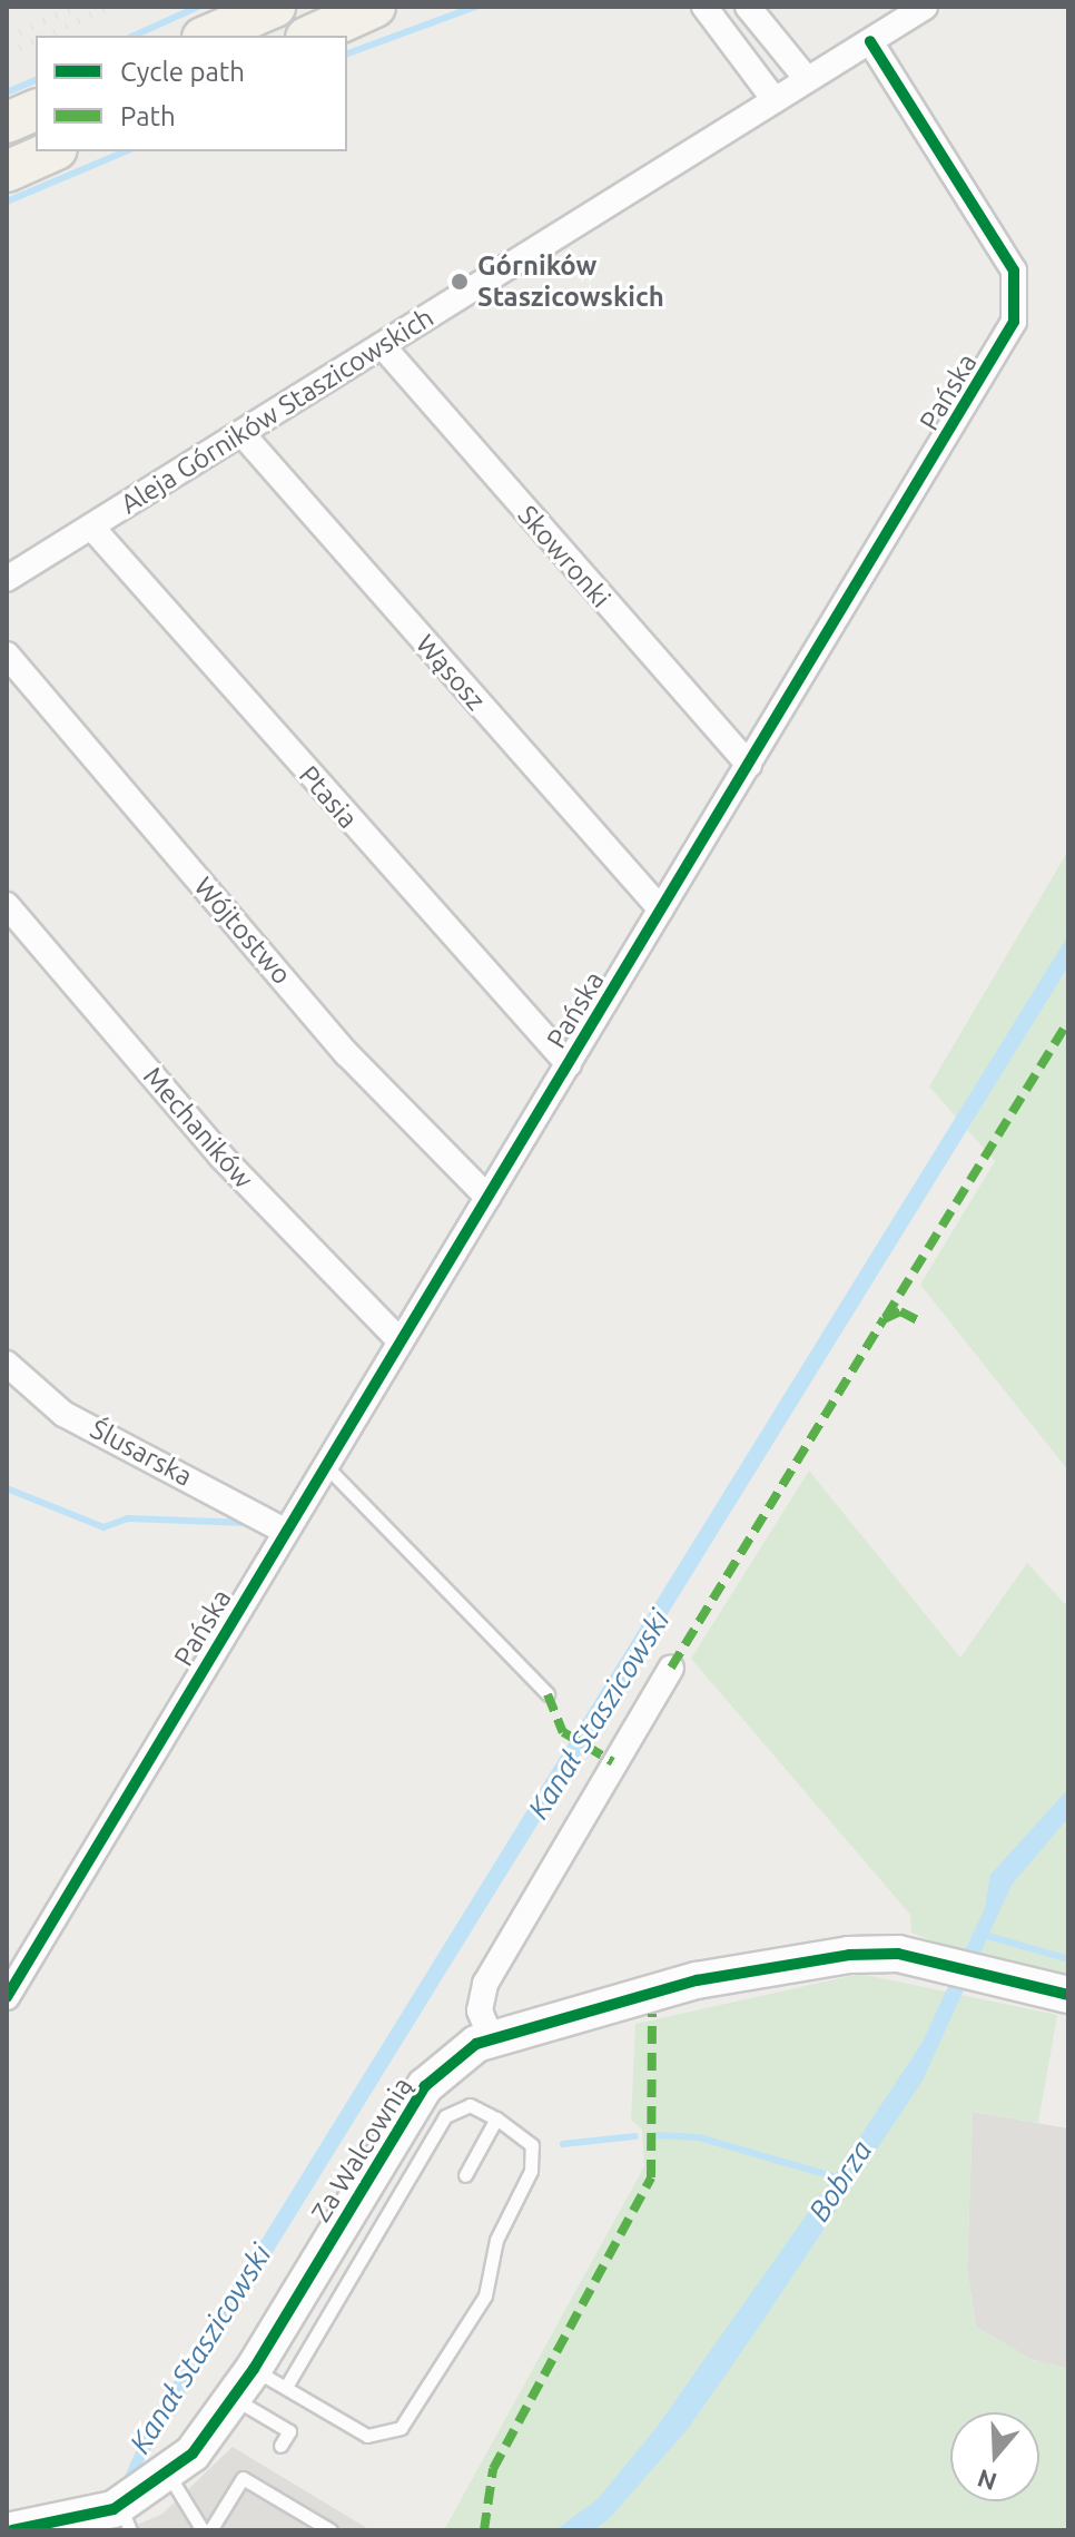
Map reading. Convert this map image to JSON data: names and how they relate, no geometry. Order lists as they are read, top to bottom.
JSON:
{
  "streets": {
    "main road": ["Za Walcownią"],
    "street": [
      "Pańska",
      "Aleja Górników Staszicowskich",
      "Skowronki",
      "Wąsosz",
      "Ptasia",
      "Wójtostwo",
      "Mechaników",
      "Ślusarska"
    ]
  },
  "crossings": [
    ["Pańska", "Aleja Górników Staszicowskich"],
    ["Pańska", "Skowronki"],
    ["Pańska", "Wąsosz"],
    ["Pańska", "Ptasia"],
    ["Pańska", "Wójtostwo"],
    ["Pańska", "Mechaników"],
    ["Pańska", "Ślusarska"],
    ["Aleja Górników Staszicowskich", "Skowronki"],
    ["Aleja Górników Staszicowskich", "Wąsosz"],
    ["Aleja Górników Staszicowskich", "Ptasia"]
  ],
  "water": ["Kanał Staszicowski", "Bobrza"],
  "places": ["Górników Staszicowskich"],
  "legend": ["Cycle path", "Path"],
  "north": "bottom"
}
